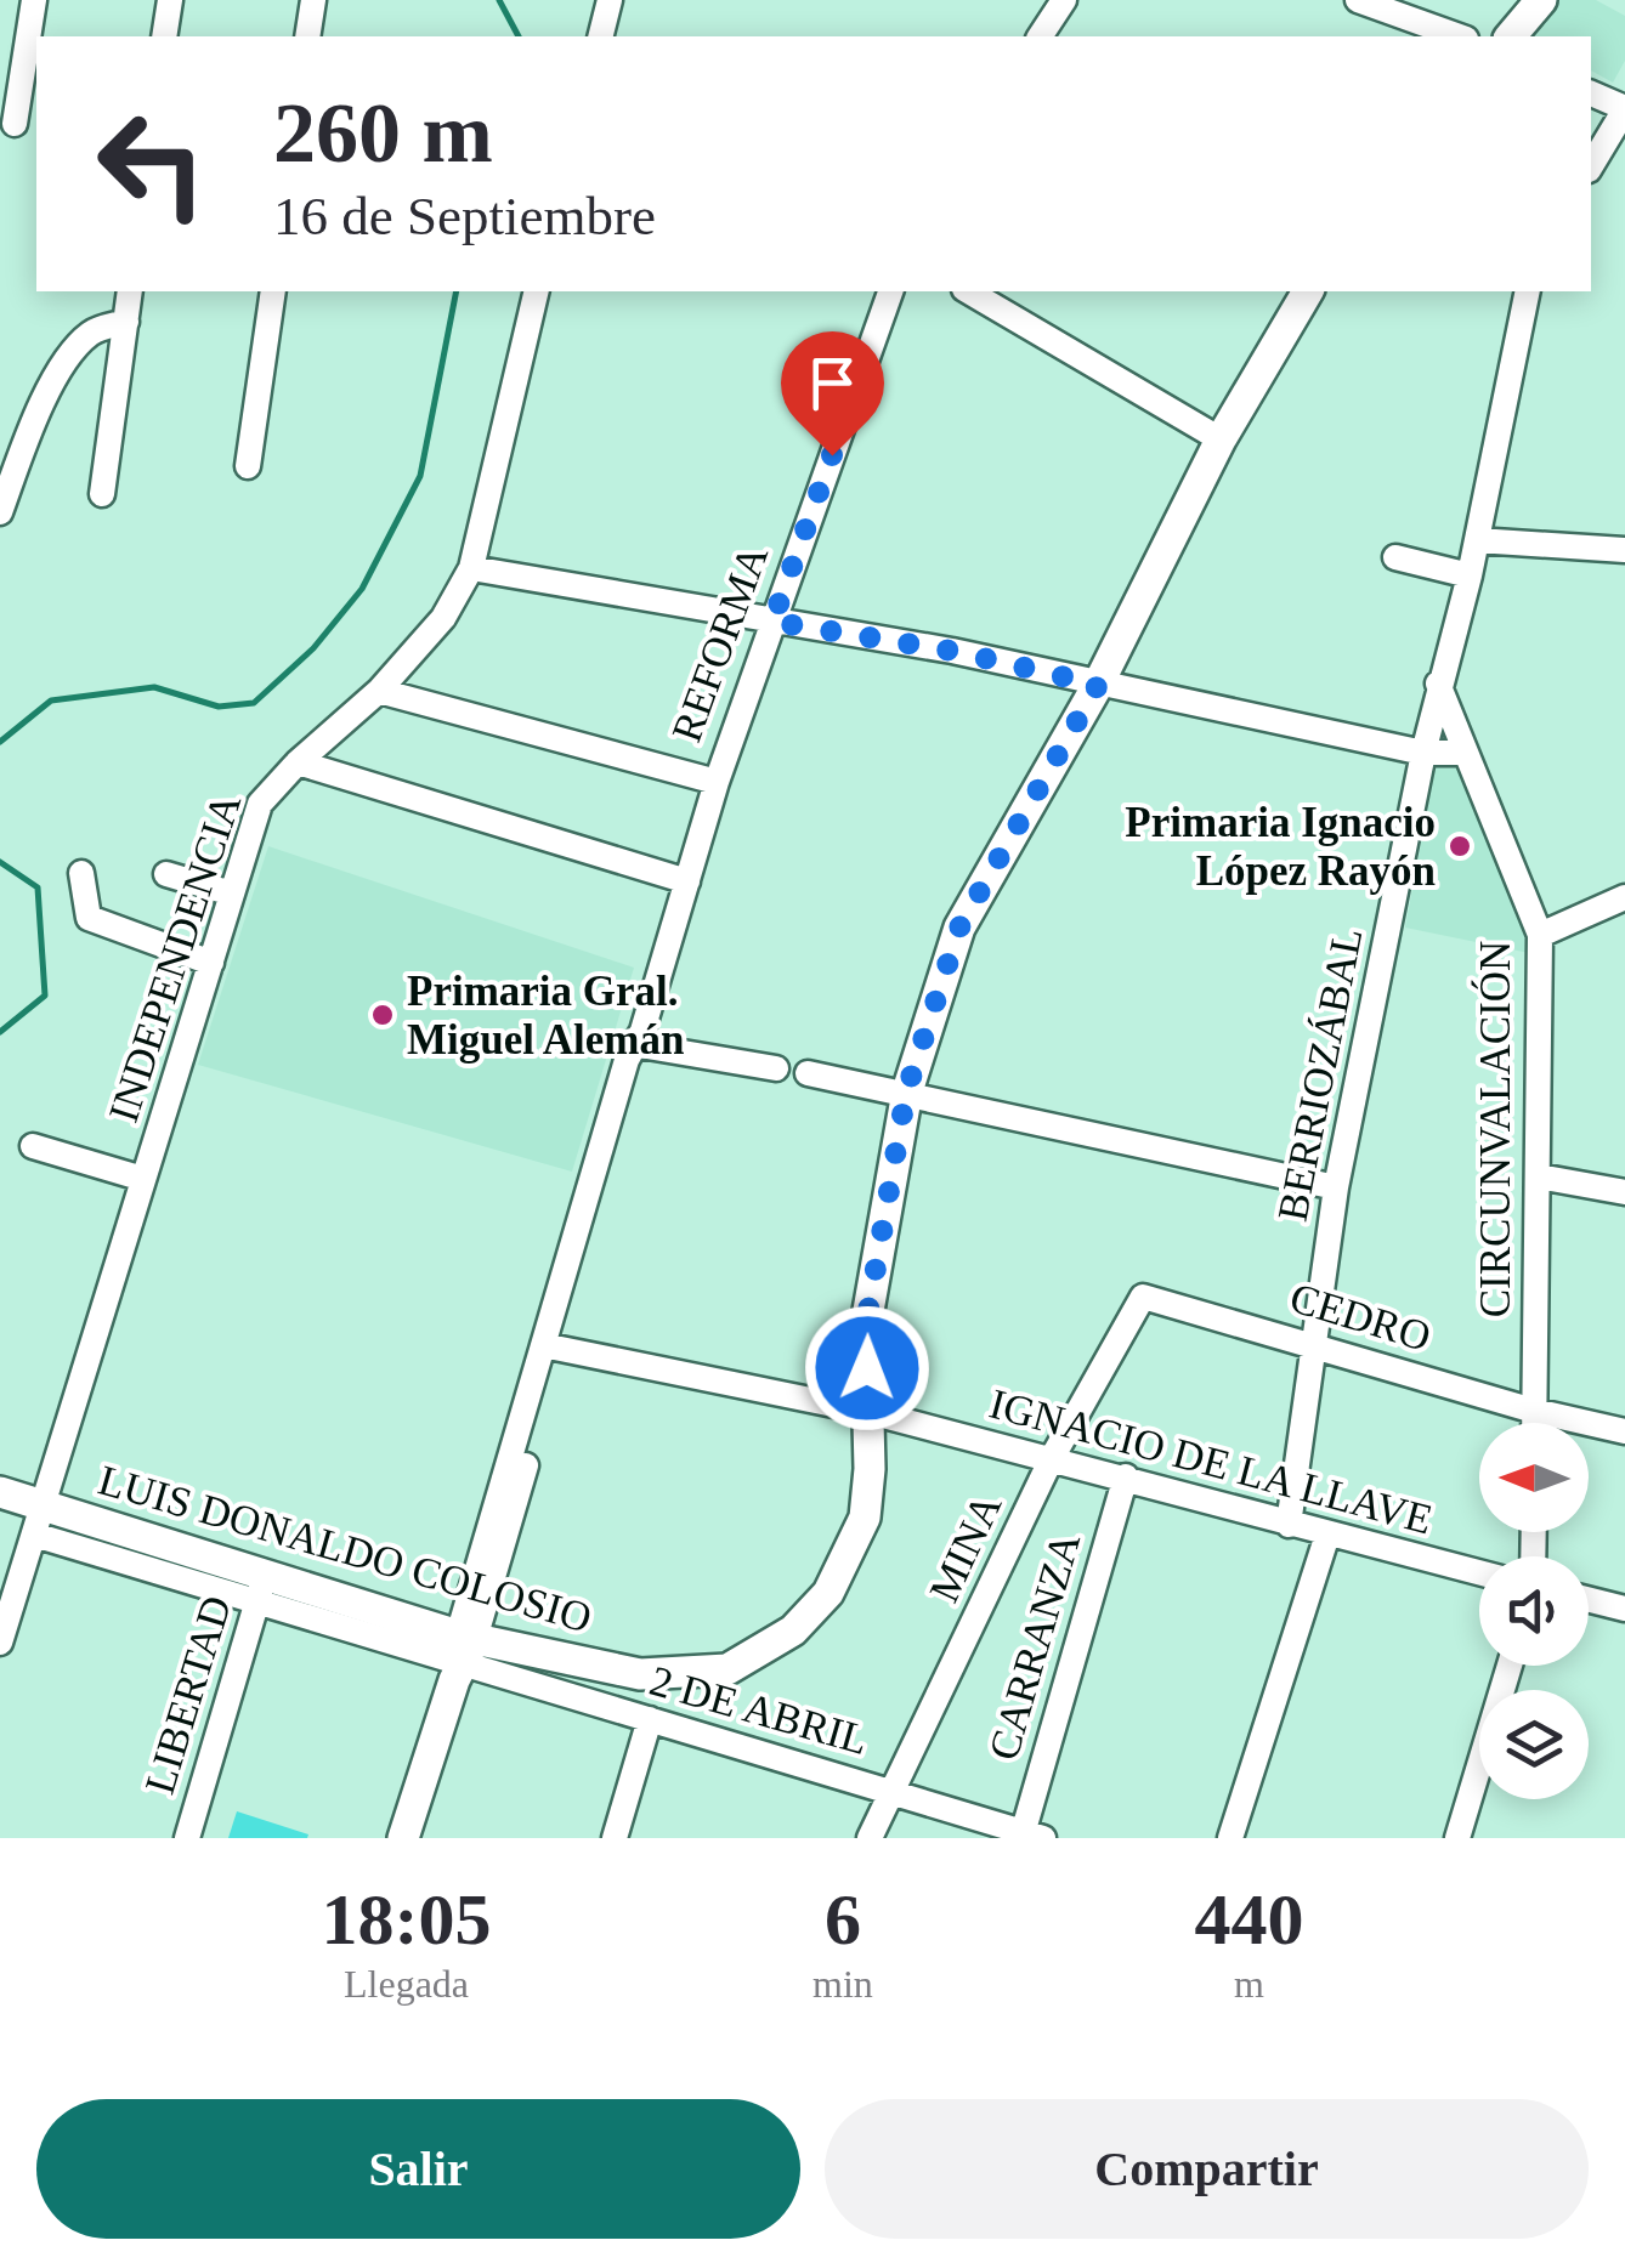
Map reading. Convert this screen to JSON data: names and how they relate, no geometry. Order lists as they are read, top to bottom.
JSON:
{
  "streets": {
    "main road": ["REFORMA", "LUIS DONALDO COLOSIO"],
    "street": [
      "INDEPENDENCIA",
      "BERRIOZÁBAL",
      "CIRCUNVALACIÓN",
      "CEDRO",
      "IGNACIO DE LA LLAVE",
      "MINA",
      "CARRANZA",
      "LIBERTAD",
      "2 DE ABRIL"
    ]
  },
  "crossings": [
    ["REFORMA", "IGNACIO DE LA LLAVE"],
    ["REFORMA", "LUIS DONALDO COLOSIO"],
    ["REFORMA", "2 DE ABRIL"],
    ["INDEPENDENCIA", "LUIS DONALDO COLOSIO"],
    ["BERRIOZÁBAL", "CIRCUNVALACIÓN"],
    ["BERRIOZÁBAL", "CEDRO"],
    ["BERRIOZÁBAL", "IGNACIO DE LA LLAVE"],
    ["CIRCUNVALACIÓN", "CEDRO"],
    ["CEDRO", "MINA"],
    ["IGNACIO DE LA LLAVE", "MINA"],
    ["IGNACIO DE LA LLAVE", "LUIS DONALDO COLOSIO"],
    ["IGNACIO DE LA LLAVE", "CARRANZA"],
    ["MINA", "2 DE ABRIL"],
    ["LUIS DONALDO COLOSIO", "LIBERTAD"],
    ["LUIS DONALDO COLOSIO", "2 DE ABRIL"],
    ["CARRANZA", "2 DE ABRIL"]
  ],
  "places": ["Primaria Ignacio López Rayón", "Primaria Gral. Miguel Alemán"],
  "north": "left",
  "page": {
    "turn": ["260 m", "16 de Septiembre"],
    "eta": [
      "18:05",
      "Llegada",
      "6",
      "min",
      "440",
      "m"
    ],
    "buttons": ["Salir", "Compartir"]
  }
}
